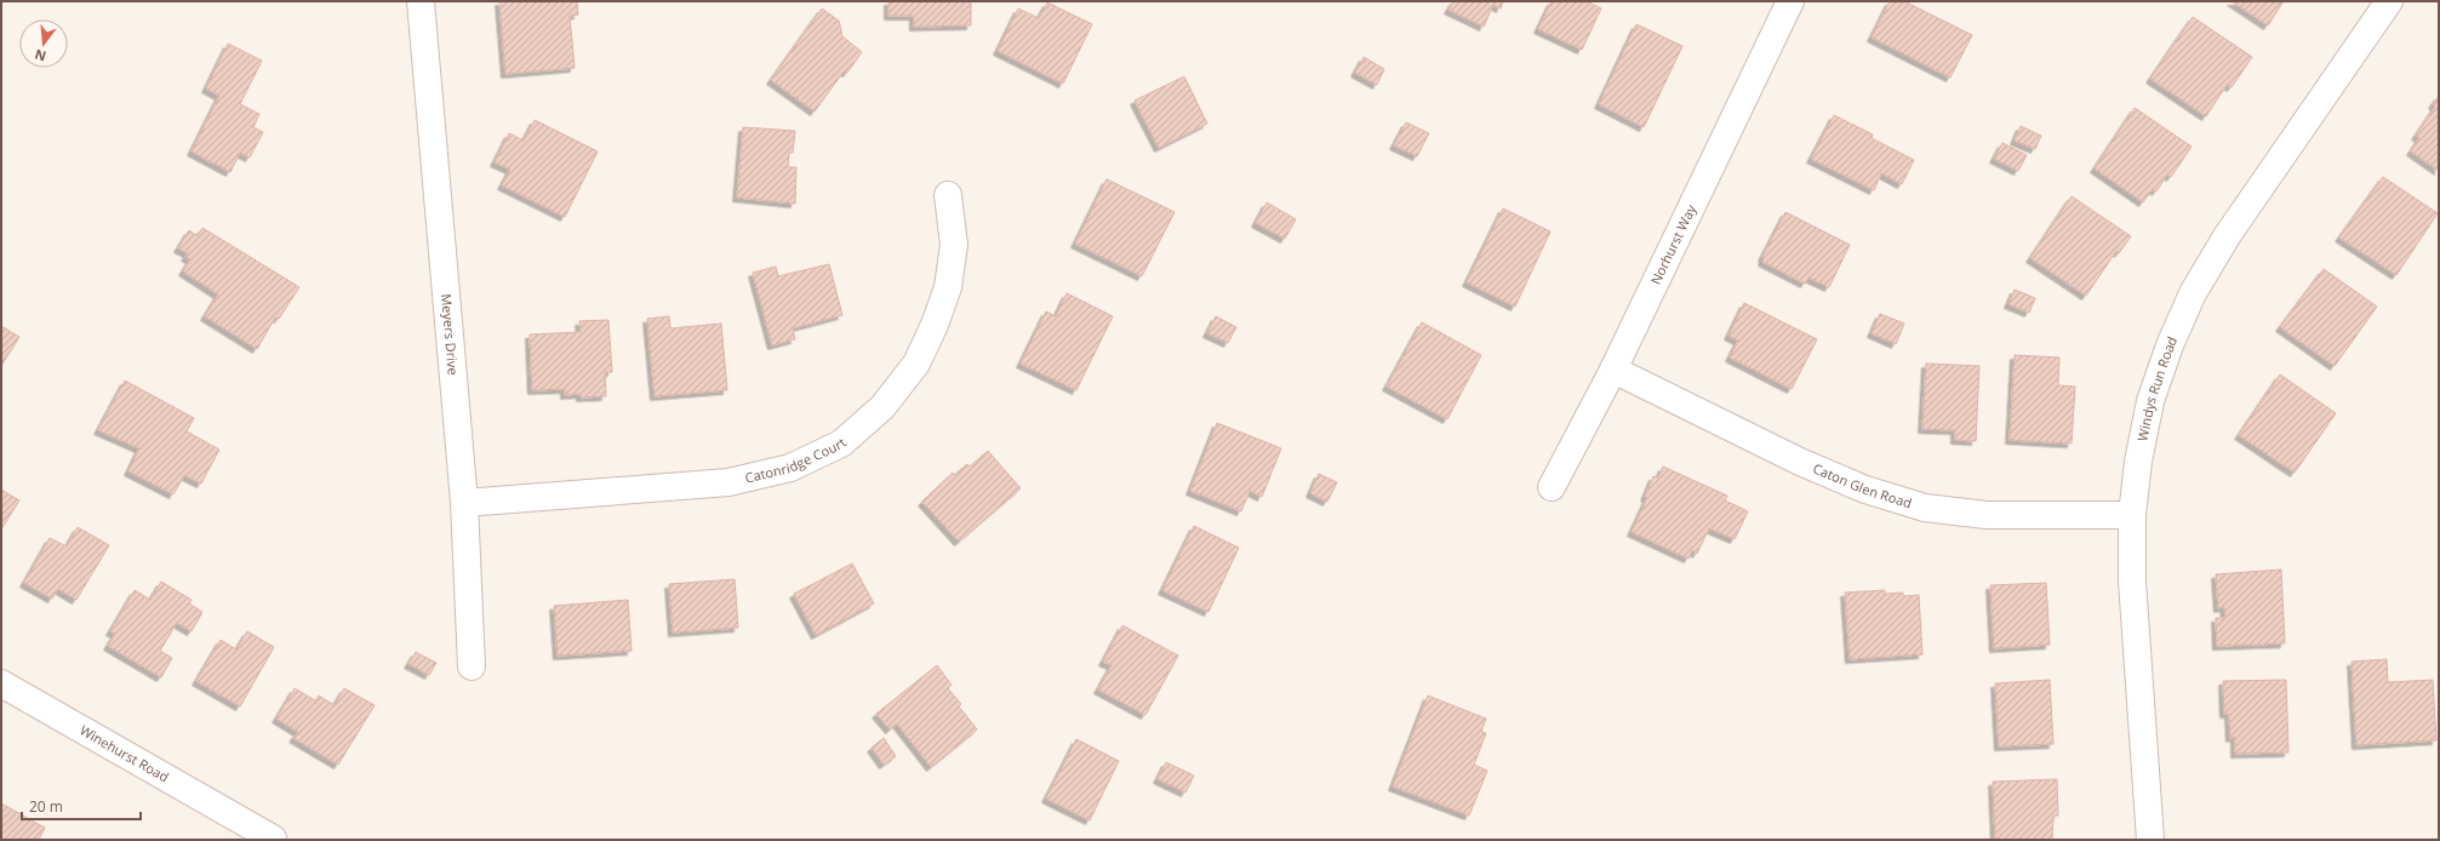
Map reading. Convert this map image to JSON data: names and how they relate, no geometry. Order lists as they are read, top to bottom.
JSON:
{
  "streets": {
    "street": [
      "Norhurst Way",
      "Meyers Drive",
      "Windys Run Road",
      "Catonridge Court",
      "Caton Glen Road",
      "Winehurst Road"
    ]
  },
  "crossings": [
    ["Norhurst Way", "Caton Glen Road"],
    ["Meyers Drive", "Catonridge Court"],
    ["Windys Run Road", "Caton Glen Road"]
  ],
  "scale_bar": "20 m",
  "north": "bottom"
}
